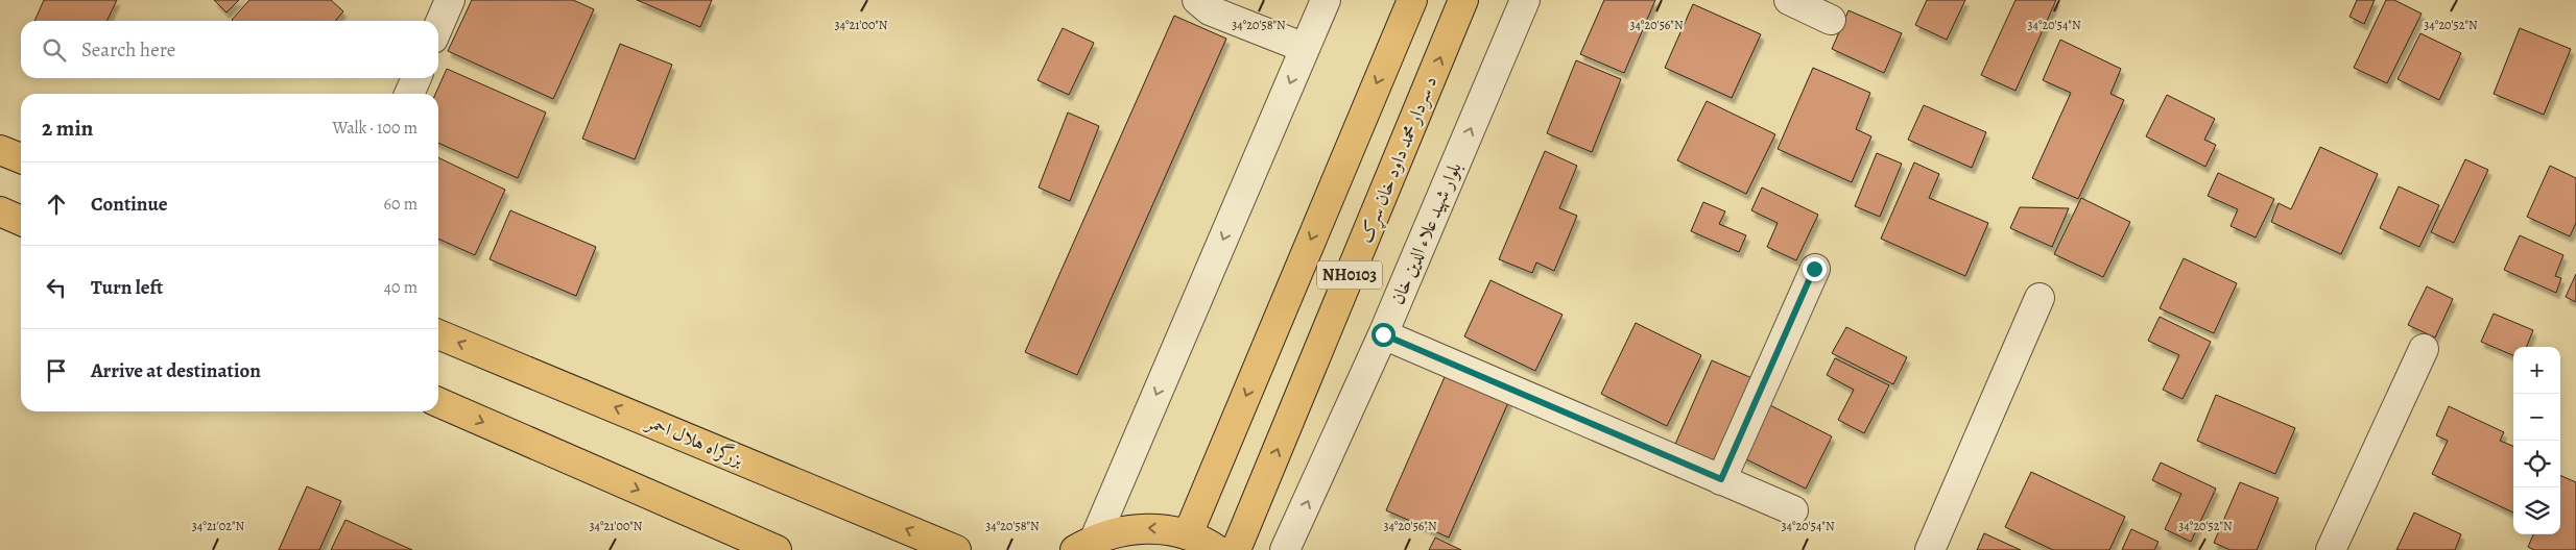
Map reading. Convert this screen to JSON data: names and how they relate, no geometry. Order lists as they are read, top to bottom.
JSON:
{
  "streets": {
    "highway": ["د سردار محمد داود خان سړک", "NH0103", "بزرگراه هلال احمر"],
    "street": ["بلوار شهید علاء الدین خان"]
  },
  "page": {
    "search": "Search here",
    "heading": ["2 min", "Walk · 100 m"],
    "list": [
      ["Continue", "60 m"],
      ["Turn left", "40 m"],
      "Arrive at destination"
    ],
    "map_buttons": ["+", "−"]
  },
  "coordinates": [
    "34°21'00\"N",
    "34°20'58\"N",
    "34°20'56\"N",
    "34°20'54\"N",
    "34°20'52\"N",
    "34°21'02\"N"
  ]
}
